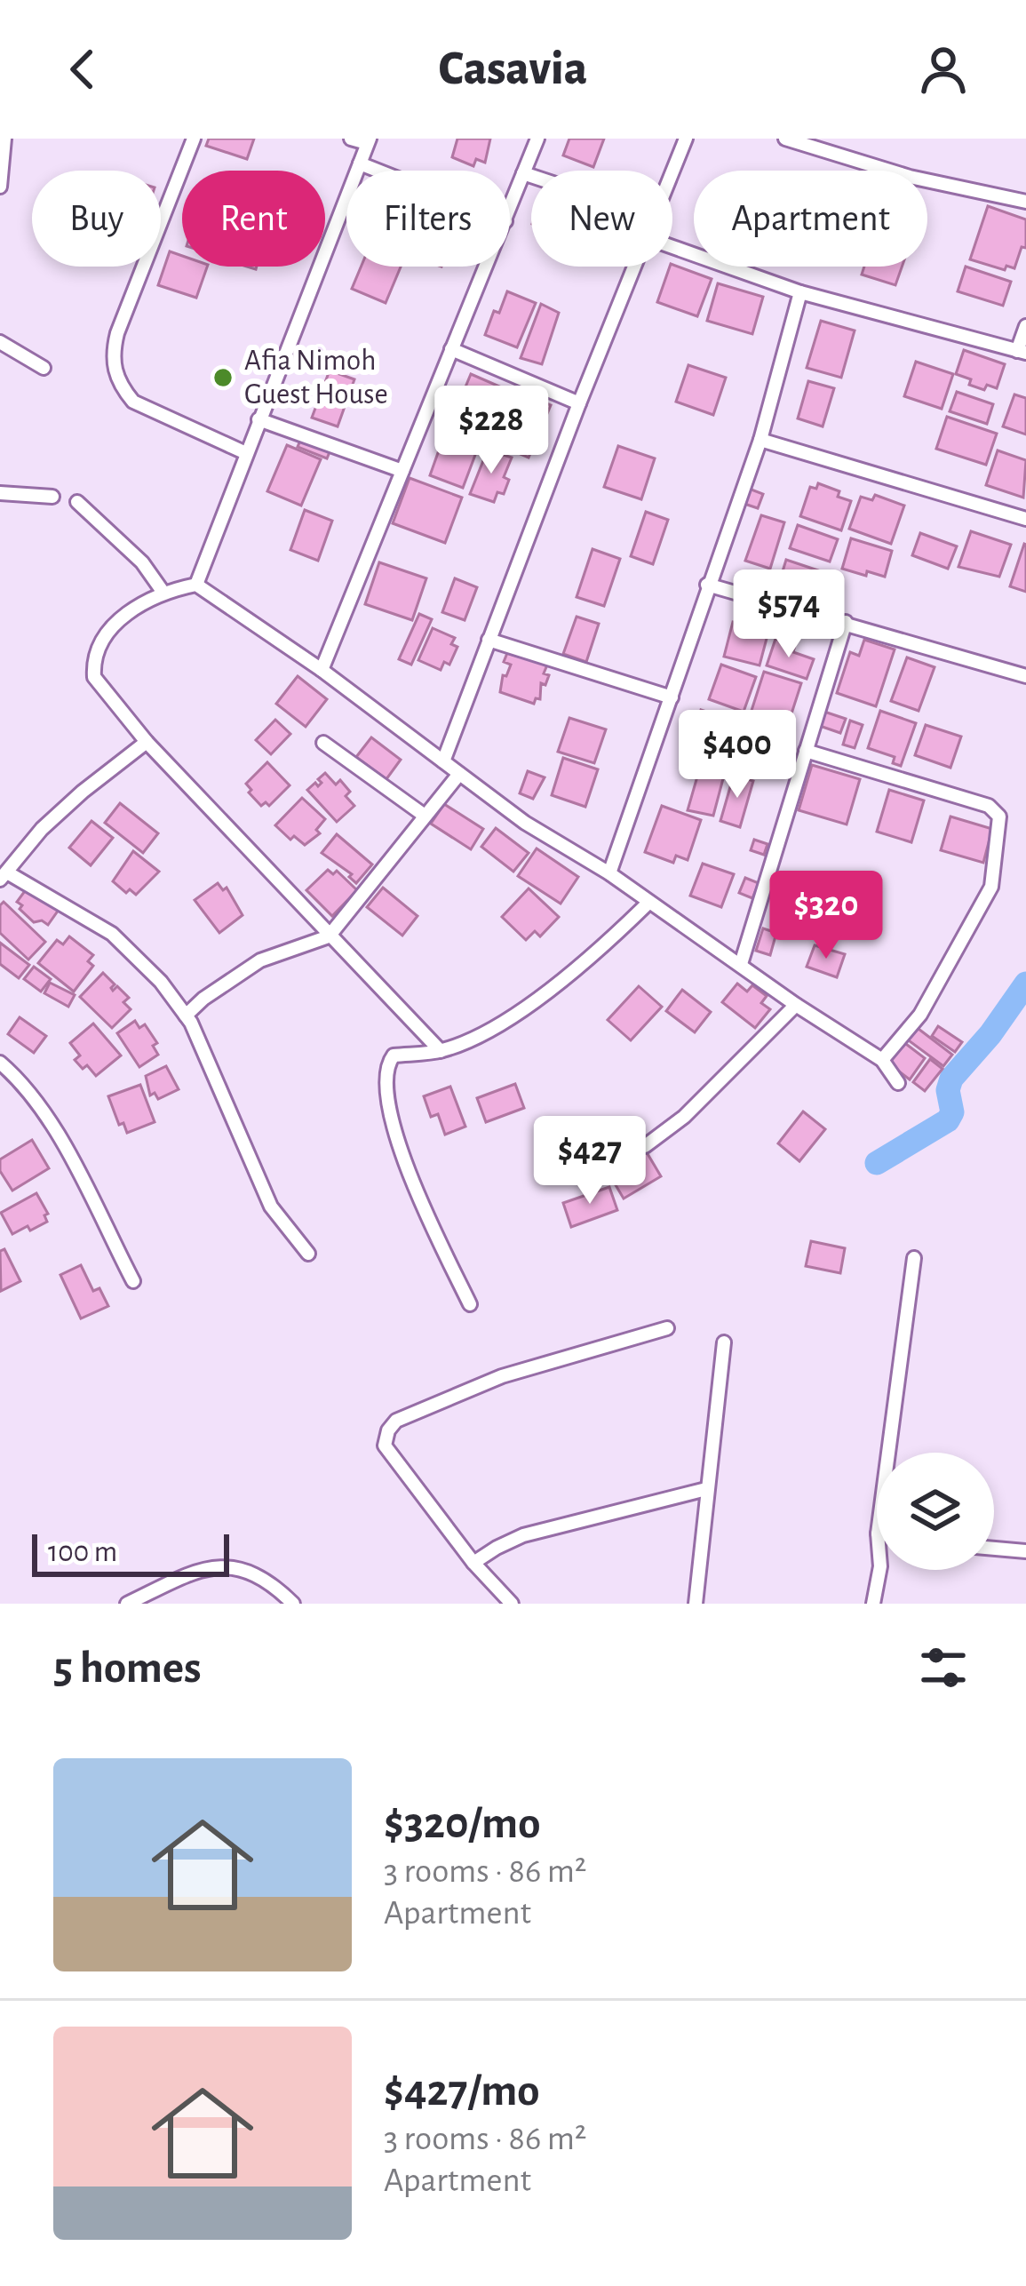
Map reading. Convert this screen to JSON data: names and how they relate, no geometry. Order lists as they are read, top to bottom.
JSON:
{
  "places": ["Afia Nimoh Guest House"],
  "scale_bar": "100 m",
  "page": {
    "header": "Casavia",
    "chip": [
      "Buy",
      "Rent",
      "Filters",
      "New",
      "Apartment"
    ],
    "price": [
      "$228",
      "$574",
      "$400",
      "$320",
      "$427"
    ],
    "scale": "100 m",
    "heading": "5 homes",
    "list": [
      {
        "name": "$320/mo",
        "note": "3 rooms · 86 m² · Apartment"
      },
      {
        "name": "$427/mo",
        "note": "3 rooms · 86 m² · Apartment"
      }
    ]
  }
}
